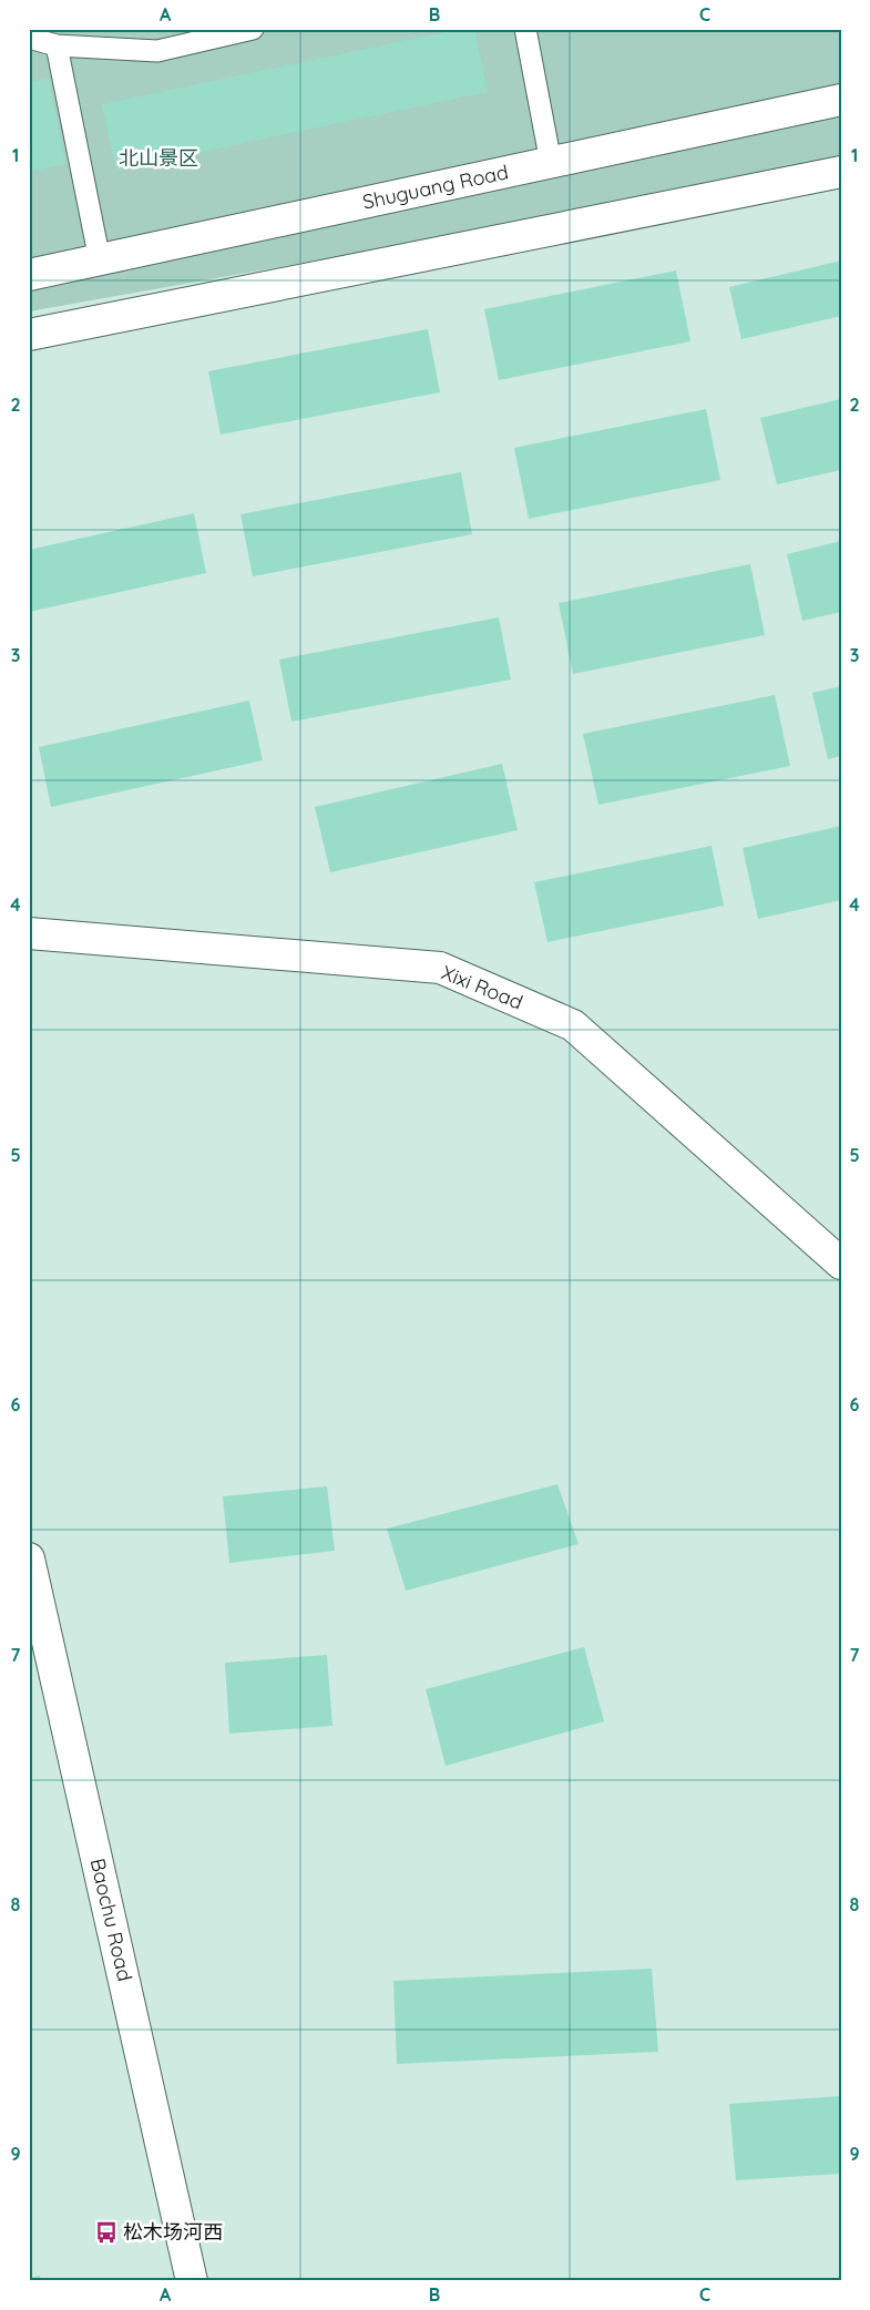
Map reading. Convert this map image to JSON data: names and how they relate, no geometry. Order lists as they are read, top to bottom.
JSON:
{
  "streets": {
    "main road": ["Shuguang Road", "Xixi Road", "Baochu Road"]
  },
  "parks": ["北山景区"],
  "places": {
    "bus stop": ["松木场河西"]
  },
  "grid": {
    "columns": ["A", "B", "C"],
    "rows": [
      "1",
      "2",
      "3",
      "4",
      "5",
      "6",
      "7",
      "8",
      "9"
    ]
  }
}
